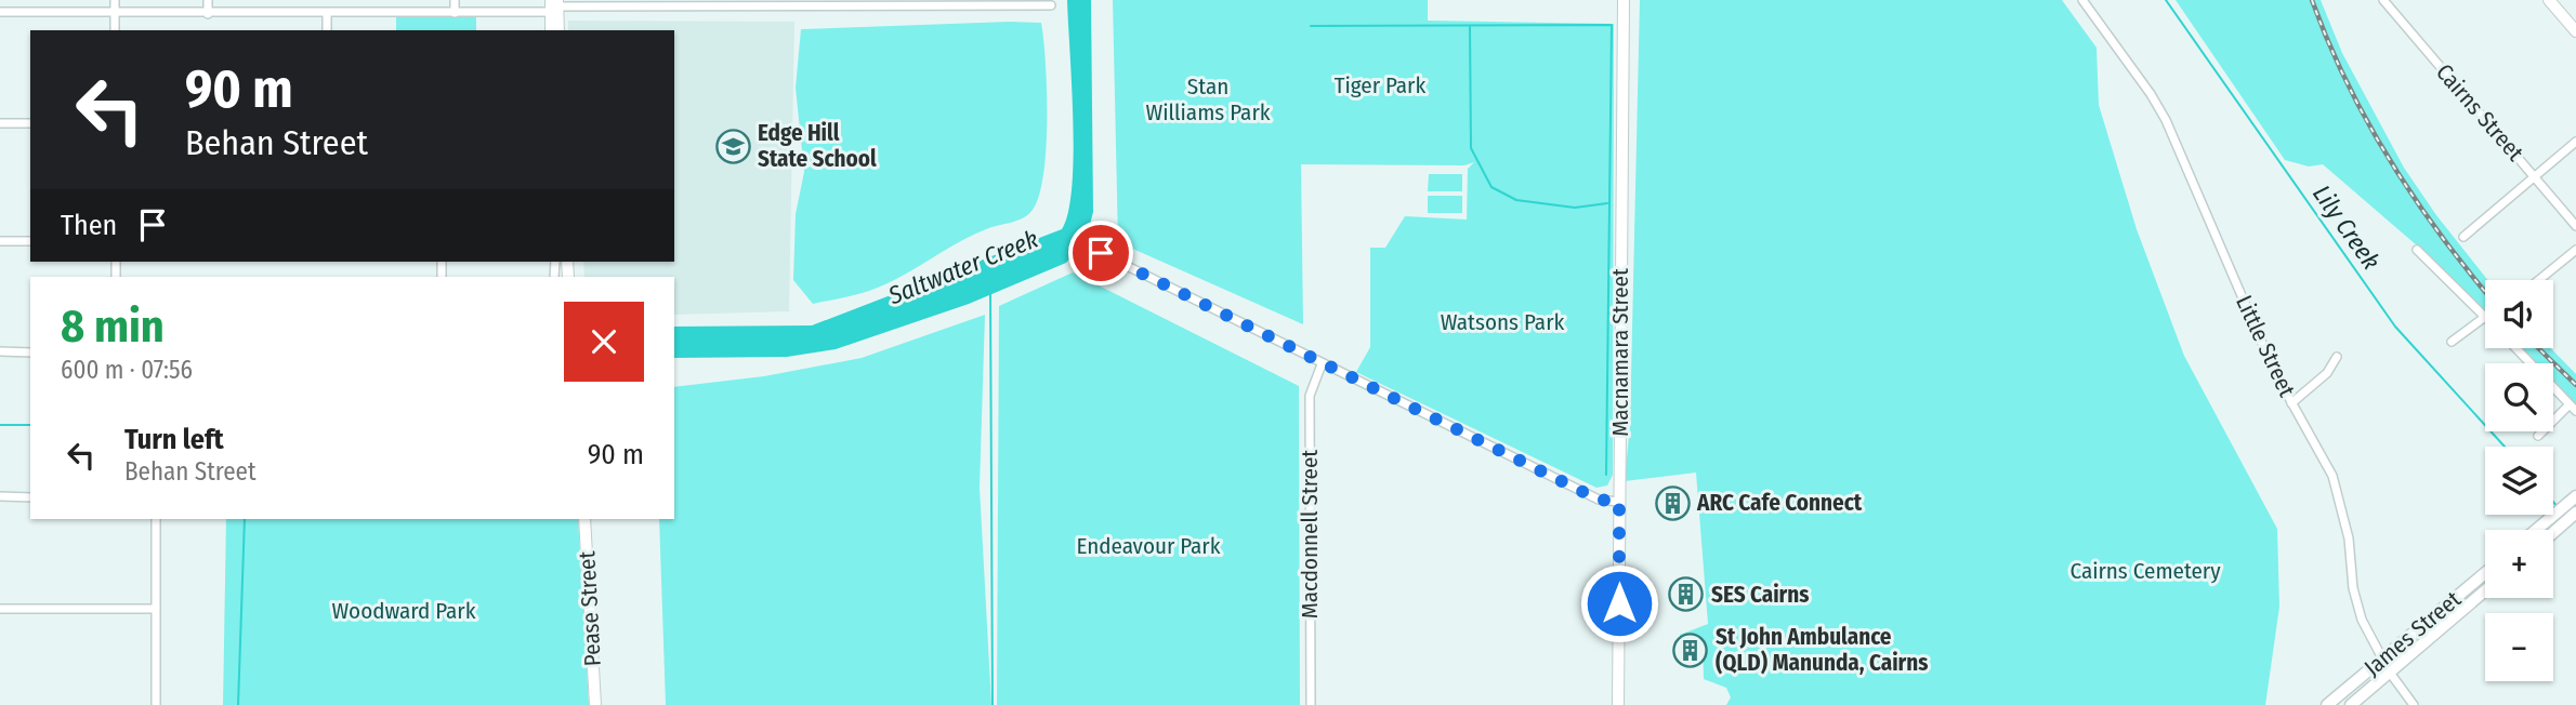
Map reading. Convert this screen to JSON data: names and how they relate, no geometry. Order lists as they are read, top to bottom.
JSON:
{
  "streets": {
    "main road": ["James Street"],
    "street": [
      "Cairns Street",
      "Little Street",
      "Macnamara Street",
      "Macdonnell Street",
      "Pease Street"
    ]
  },
  "crossings": [
    ["Little Street", "James Street"]
  ],
  "water": ["Lily Creek", "Saltwater Creek"],
  "parks": [
    "Tiger Park",
    "Stan Williams Park",
    "Watsons Park",
    "Endeavour Park",
    "Cairns Cemetery",
    "Woodward Park"
  ],
  "places": {
    "school or university": ["Edge Hill State School"],
    "building": ["ARC Cafe Connect", "SES Cairns", "St John Ambulance (QLD) Manunda, Cairns"]
  },
  "page": {
    "turn": ["90 m", "Behan Street"],
    "then": "Then",
    "heading": ["8 min", "600 m · 07:56"],
    "map_buttons": ["+", "−"],
    "list": [
      {
        "name": "Turn left",
        "note": "Behan Street",
        "value": "90 m"
      }
    ]
  }
}
